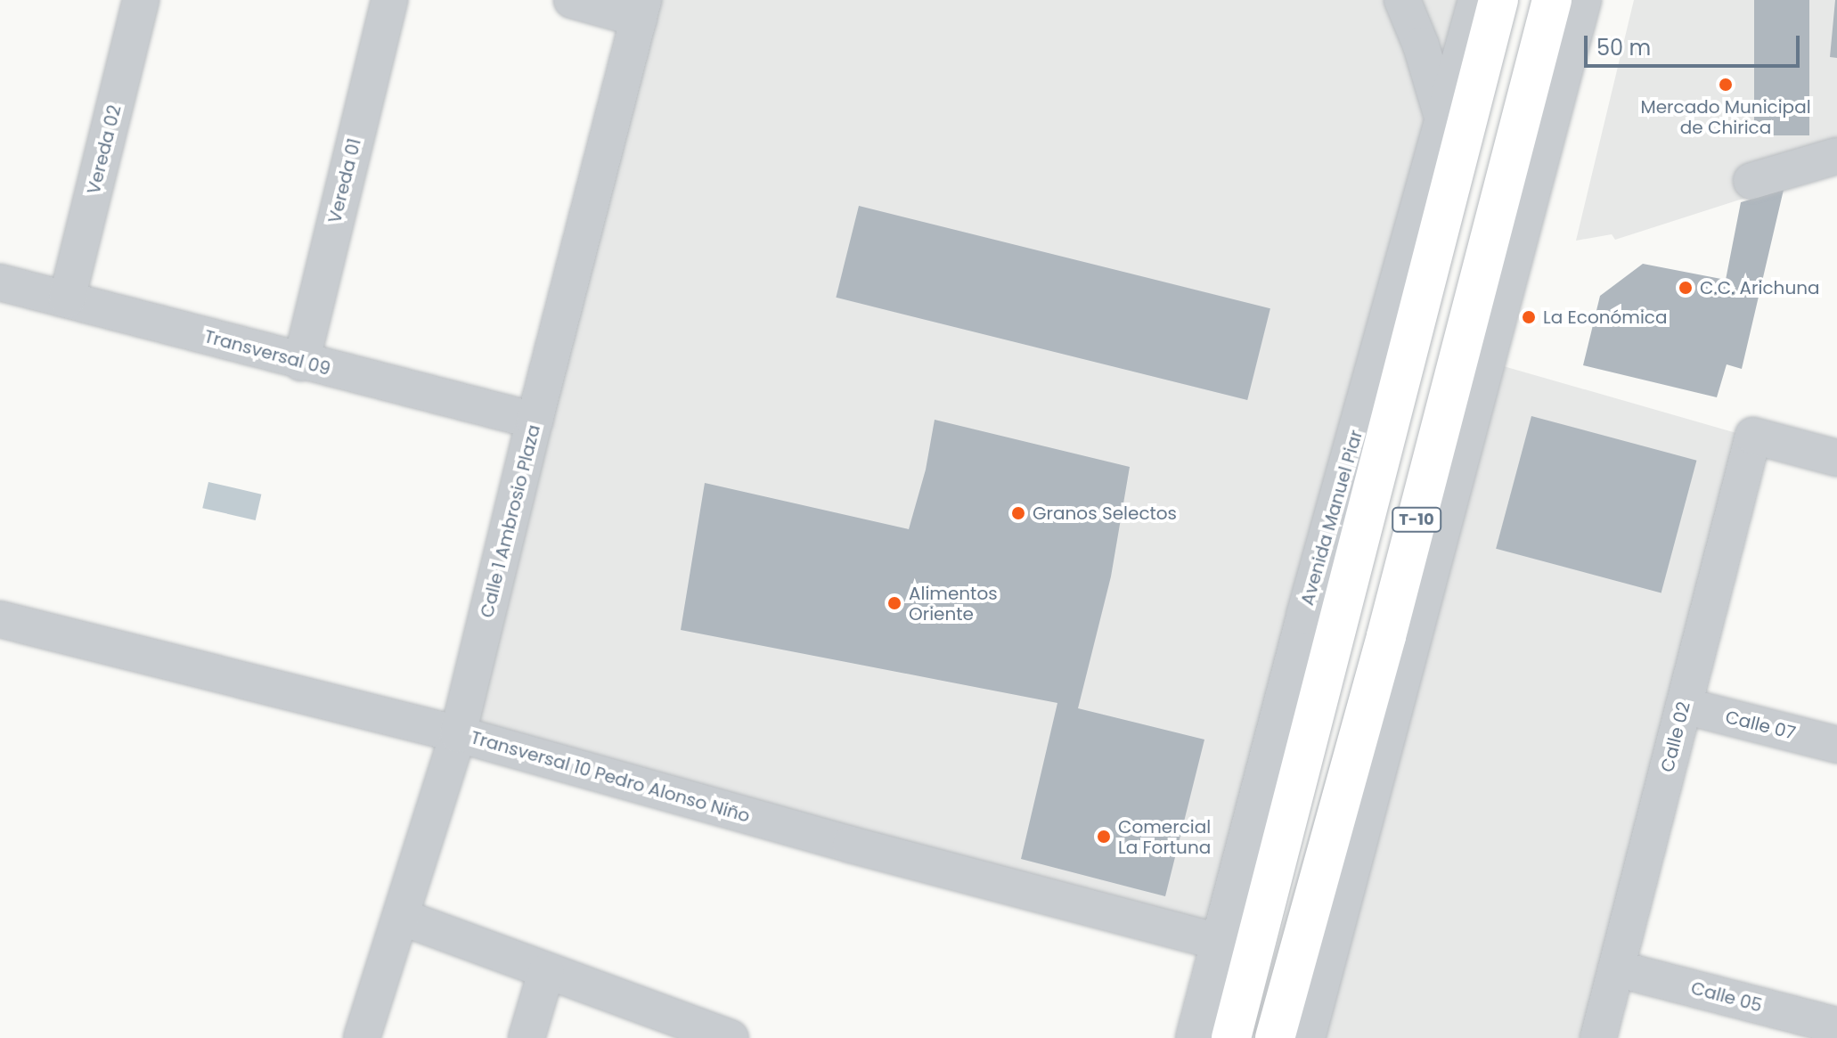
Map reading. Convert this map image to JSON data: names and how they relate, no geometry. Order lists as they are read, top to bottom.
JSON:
{
  "streets": {
    "highway": ["Avenida Manuel Piar", "T-10"],
    "street": [
      "Vereda 02",
      "Vereda 01",
      "Transversal 09",
      "Calle 1 Ambrosio Plaza",
      "Calle 07",
      "Calle 02",
      "Transversal 10 Pedro Alonso Niño",
      "Calle 05"
    ]
  },
  "crossings": [
    ["Vereda 02", "Transversal 09"],
    ["Vereda 01", "Transversal 09"],
    ["Transversal 09", "Calle 1 Ambrosio Plaza"],
    ["Avenida Manuel Piar", "Transversal 10 Pedro Alonso Niño"],
    ["Calle 1 Ambrosio Plaza", "Transversal 10 Pedro Alonso Niño"],
    ["Calle 07", "Calle 02"],
    ["Calle 02", "Calle 05"]
  ],
  "places": [
    "Mercado Municipal de Chirica",
    "C.C. Arichuna",
    "La Económica",
    "Granos Selectos",
    "Alimentos Oriente",
    "Comercial La Fortuna"
  ],
  "scale_bar": "50 m"
}
